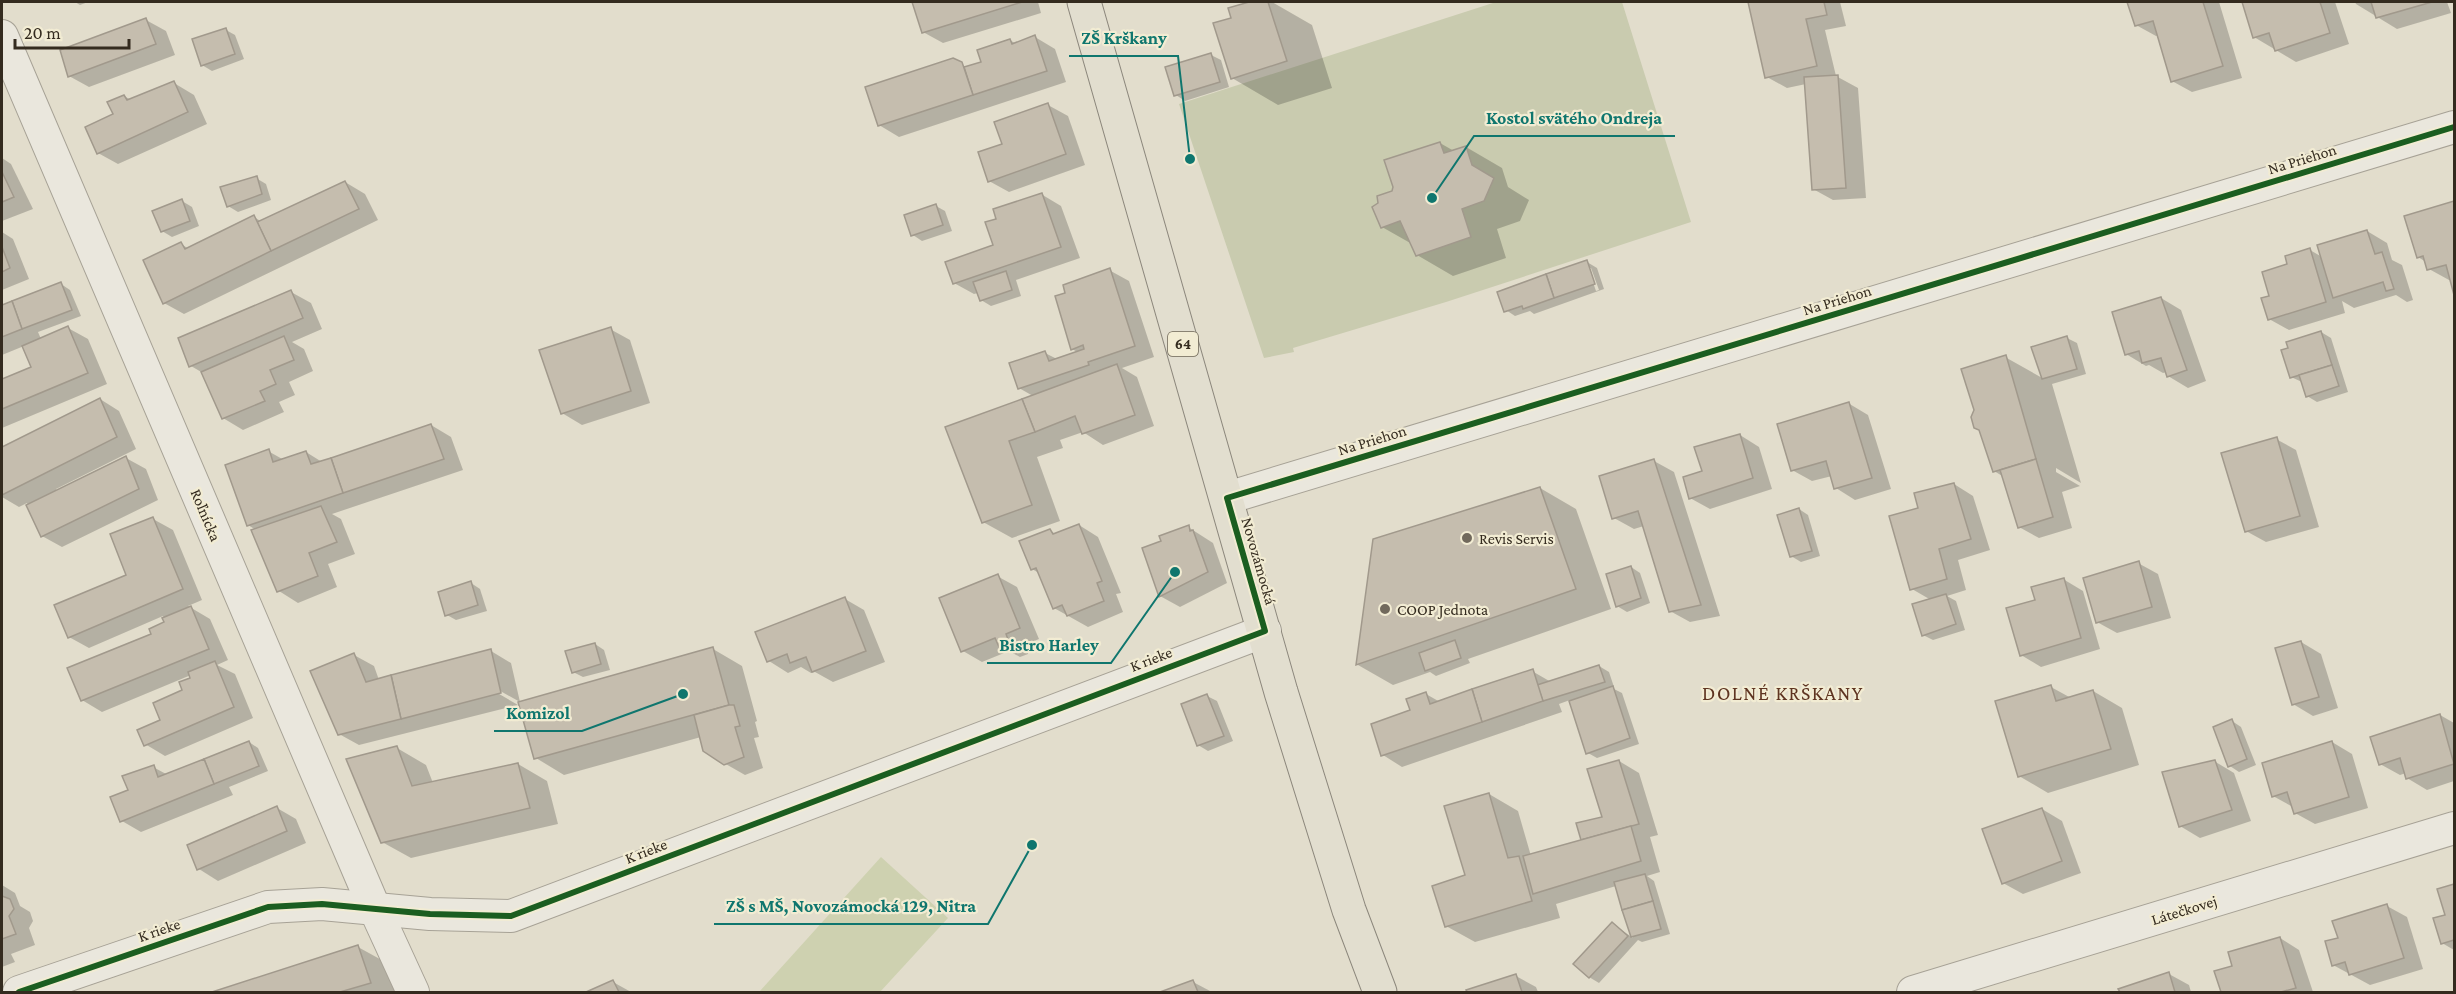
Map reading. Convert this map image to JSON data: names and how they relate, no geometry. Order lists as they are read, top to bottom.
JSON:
{
  "streets": {
    "main road": ["64", "Novozámocká"],
    "street": [
      "Na Priehon",
      "Roľnícka",
      "K rieke",
      "Látečkovej"
    ]
  },
  "crossings": [
    ["Na Priehon", "Novozámocká"],
    ["Roľnícka", "K rieke"],
    ["Novozámocká", "K rieke"]
  ],
  "districts": ["DOLNÉ KRŠKANY"],
  "places": [
    "ZŠ Krškany",
    "Kostol svätého Ondreja",
    "Revis Servis",
    "Bistro Harley",
    "COOP Jednota",
    "Komizol",
    "ZŠ s MŠ, Novozámocká 129, Nitra"
  ],
  "scale_bar": "20 m"
}
